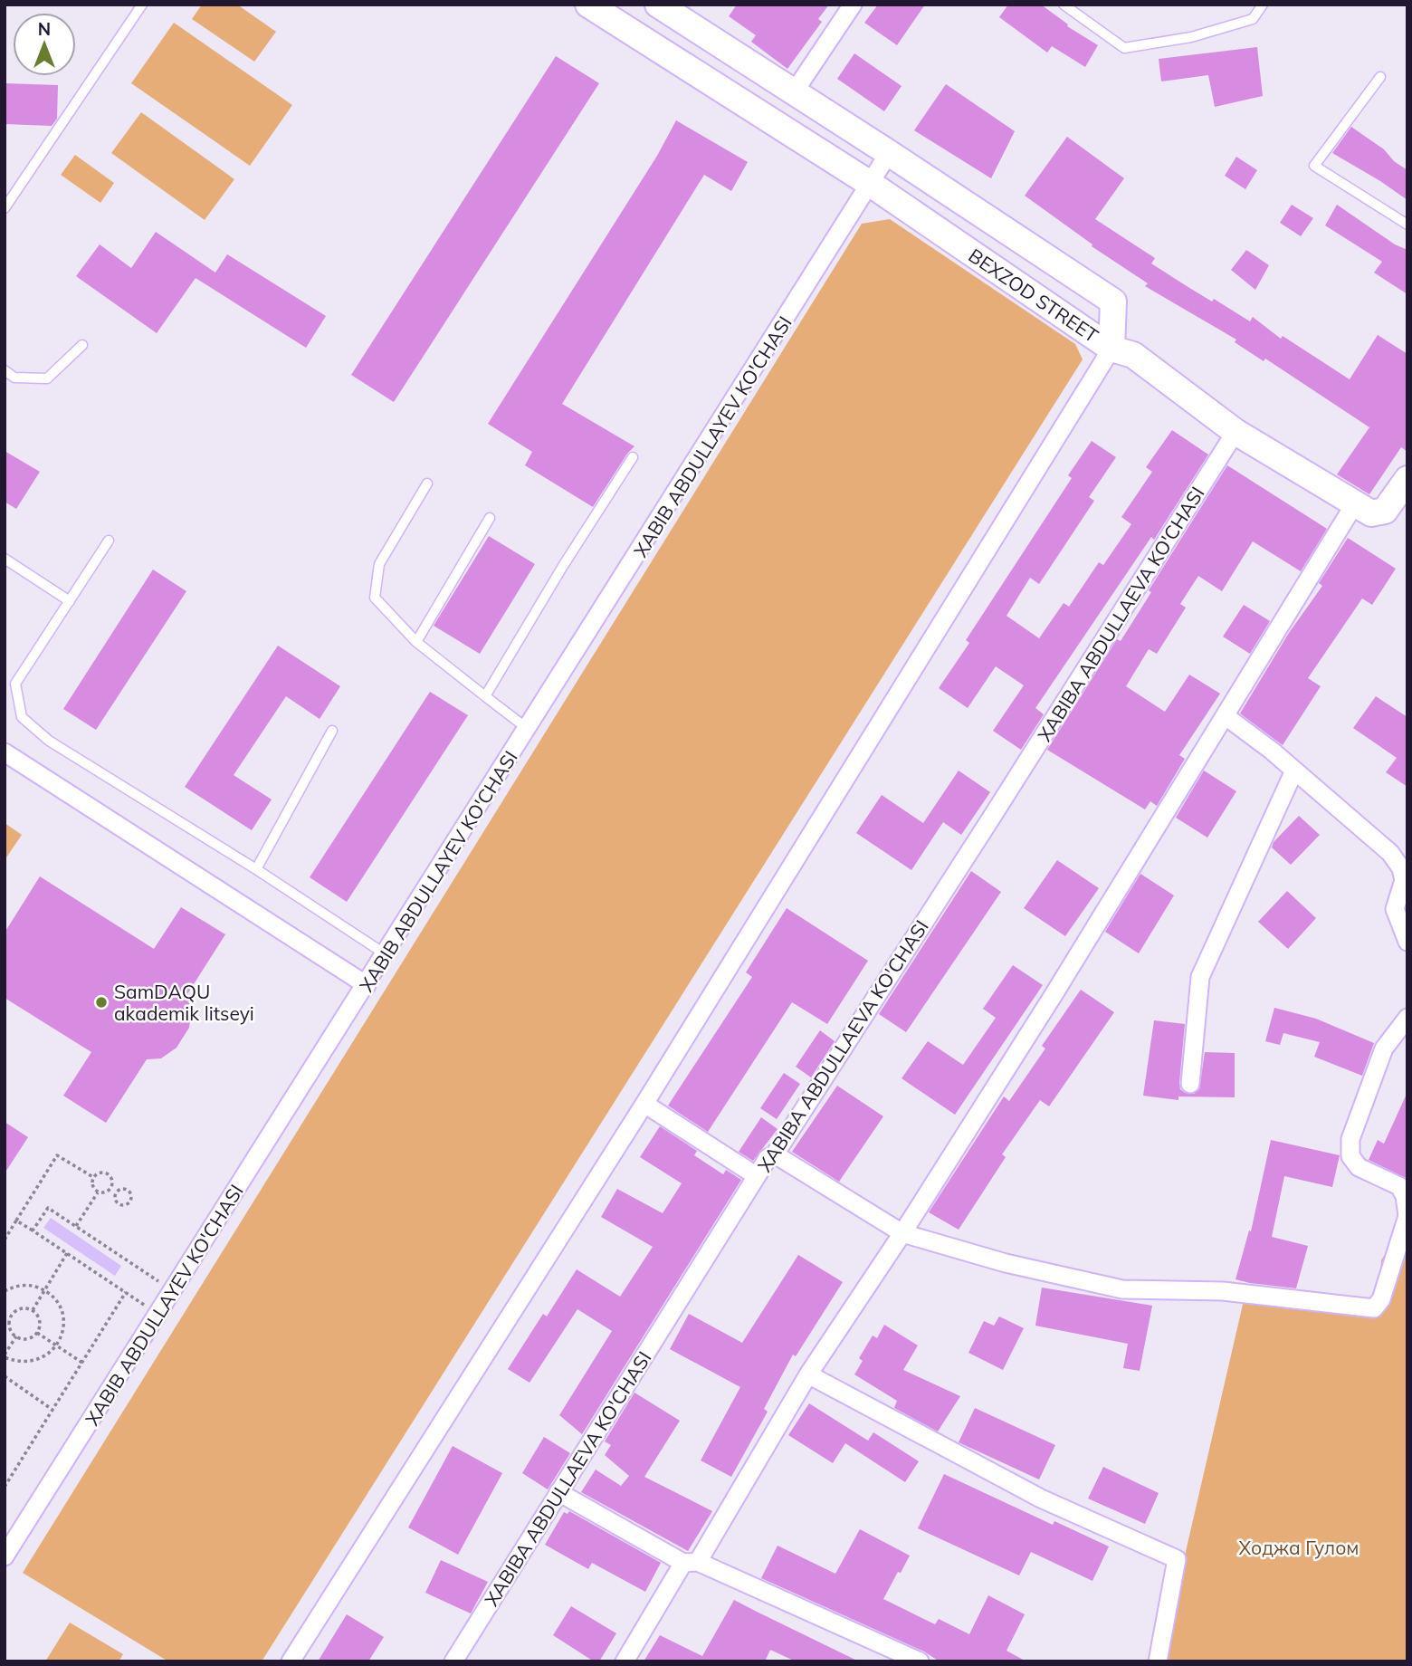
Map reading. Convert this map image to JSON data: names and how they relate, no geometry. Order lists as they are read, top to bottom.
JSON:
{
  "streets": {
    "street": ["BEXZOD STREET", "XABIB ABDULLAYEV KO'CHASI", "XABIBA ABDULLAEVA KO'CHASI"]
  },
  "crossings": [
    ["BEXZOD STREET", "XABIB ABDULLAYEV KO'CHASI"]
  ],
  "parks": ["Ходжа Гулом"],
  "places": ["SamDAQU akademik litseyi"],
  "north": "top"
}
